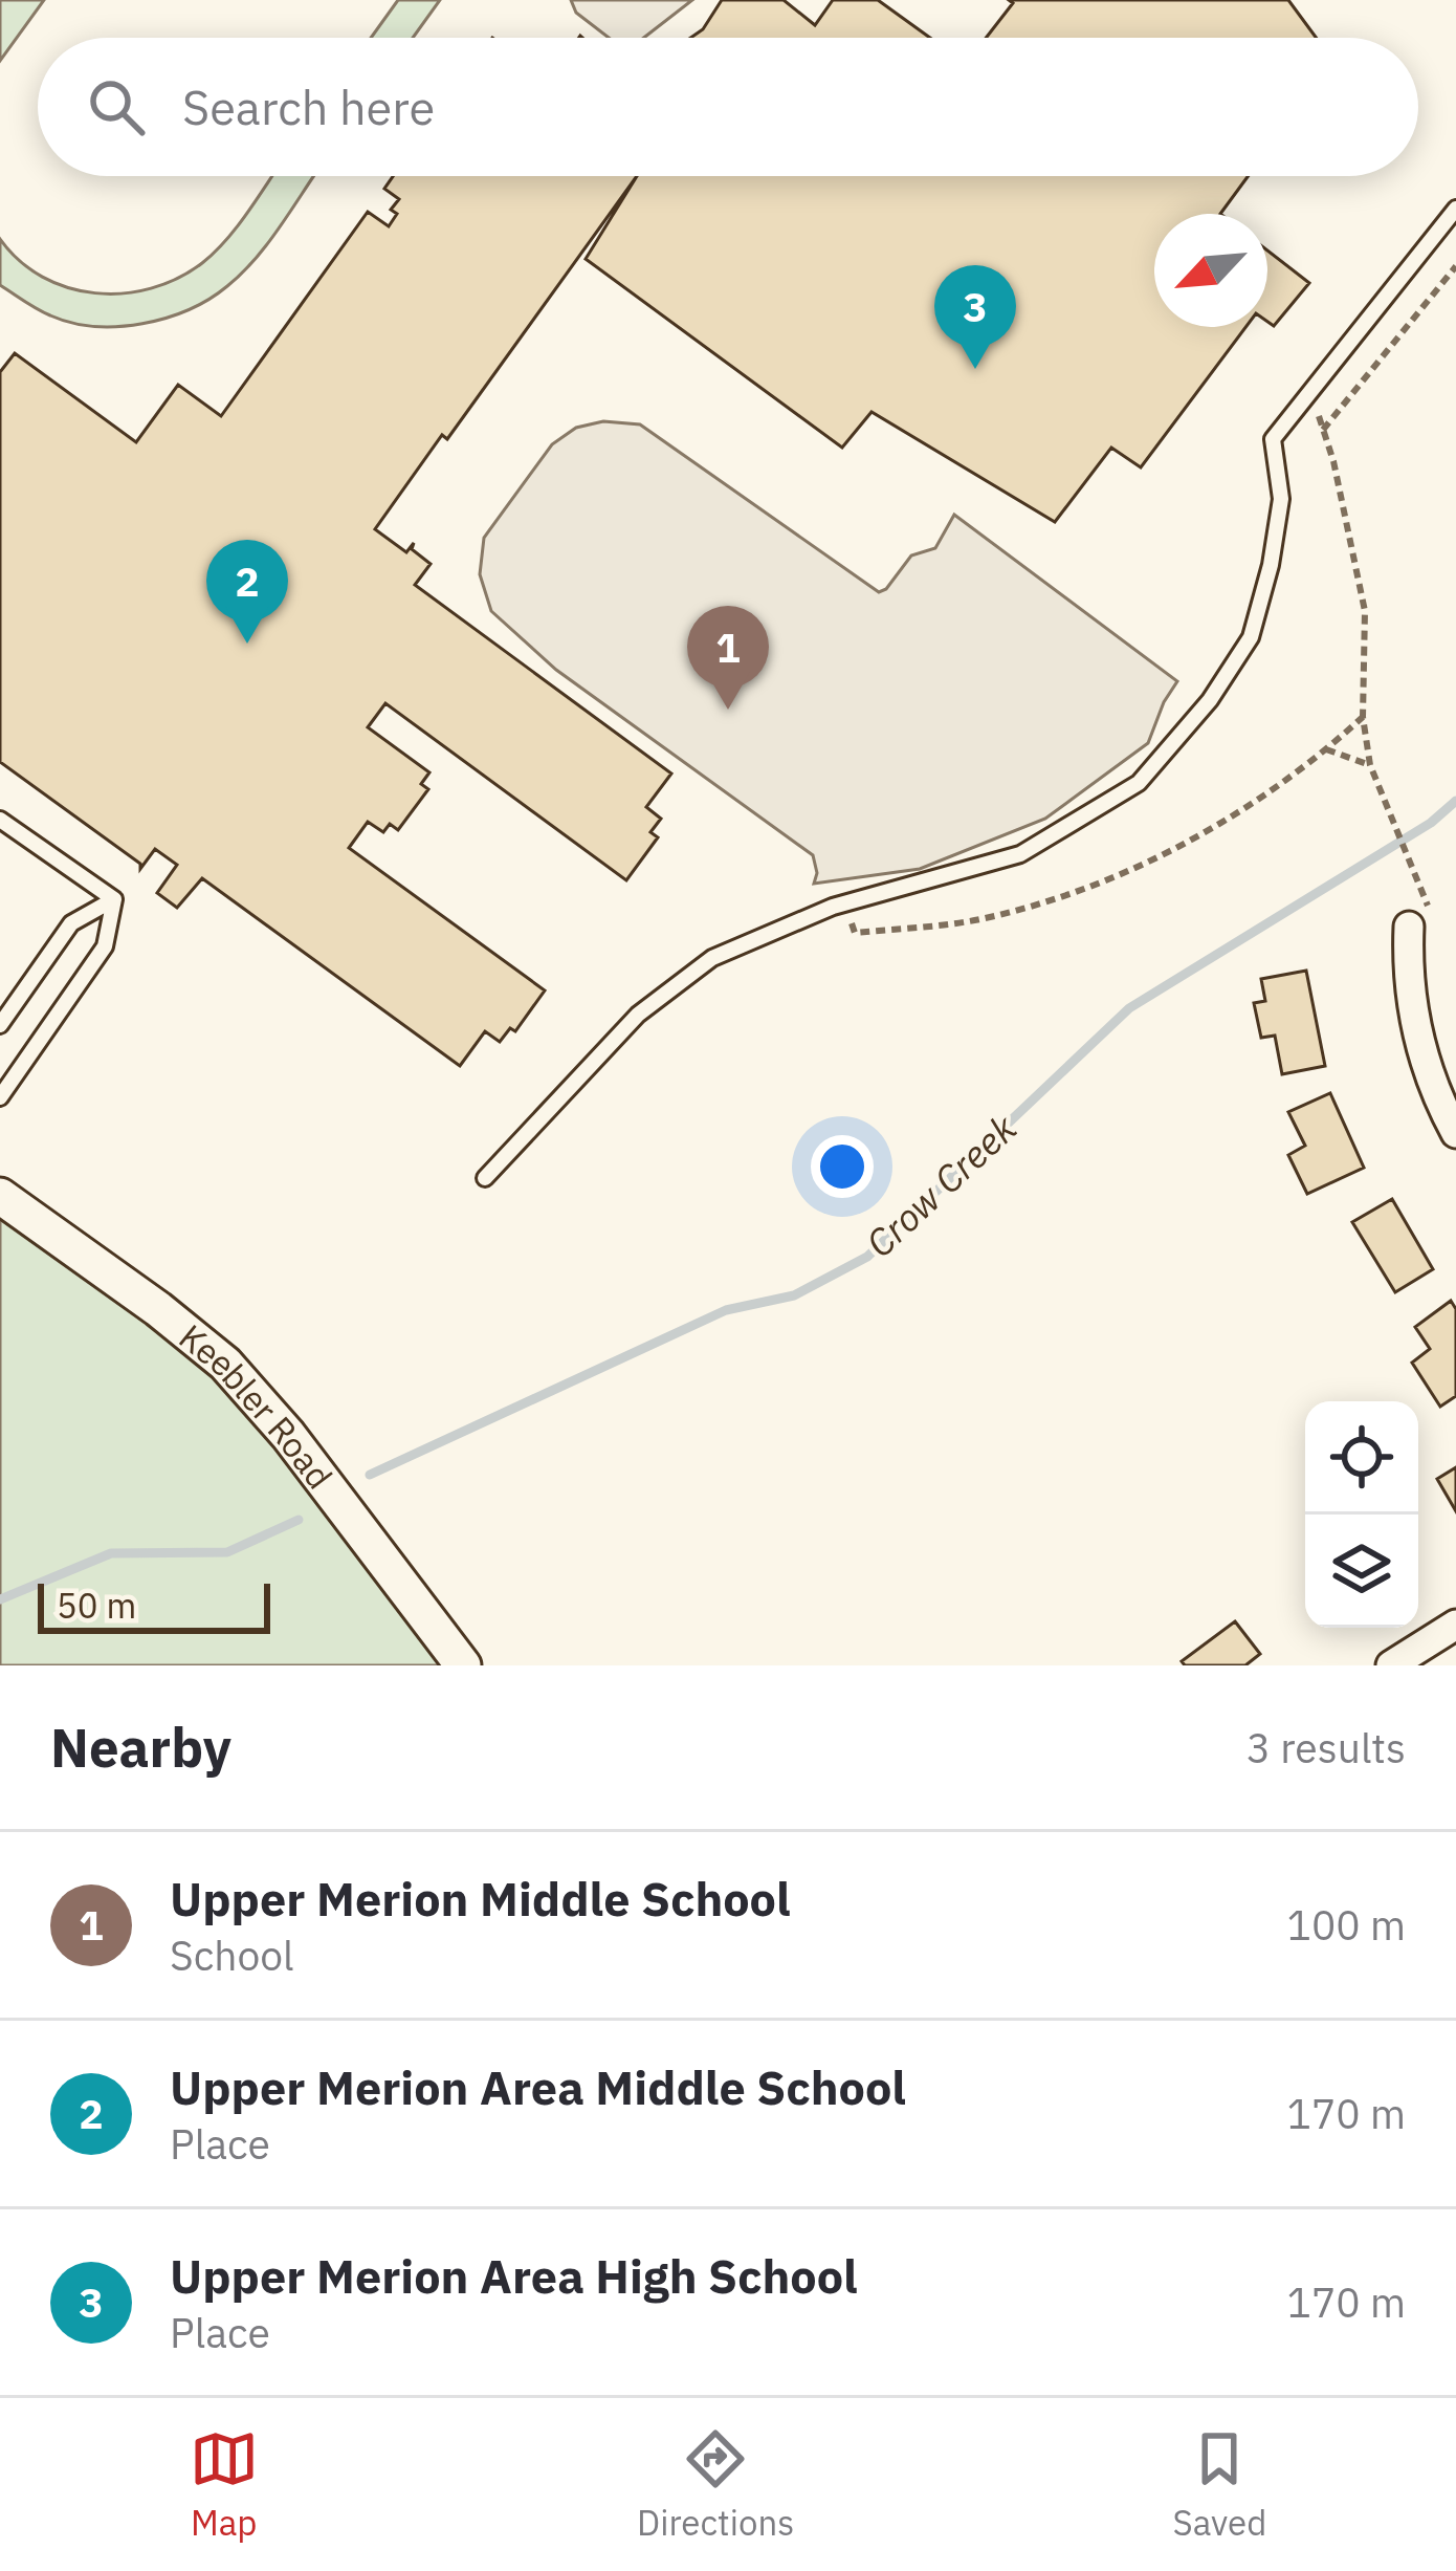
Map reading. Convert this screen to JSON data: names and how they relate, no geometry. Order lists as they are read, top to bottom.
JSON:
{
  "streets": {
    "street": ["Keebler Road"]
  },
  "water": ["Crow Creek"],
  "scale_bar": "50 m",
  "north": "bottom left",
  "page": {
    "search": "Search here",
    "pins": ["3", "2", "1"],
    "scale": "50 m",
    "heading": ["Nearby", "3 results"],
    "list": [
      {
        "mark": "1",
        "name": "Upper Merion Middle School",
        "note": "School",
        "value": "100 m"
      },
      {
        "mark": "2",
        "name": "Upper Merion Area Middle School",
        "note": "Place",
        "value": "170 m"
      },
      {
        "mark": "3",
        "name": "Upper Merion Area High School",
        "note": "Place",
        "value": "170 m"
      }
    ],
    "nav": ["Map", "Directions", "Saved"]
  }
}
